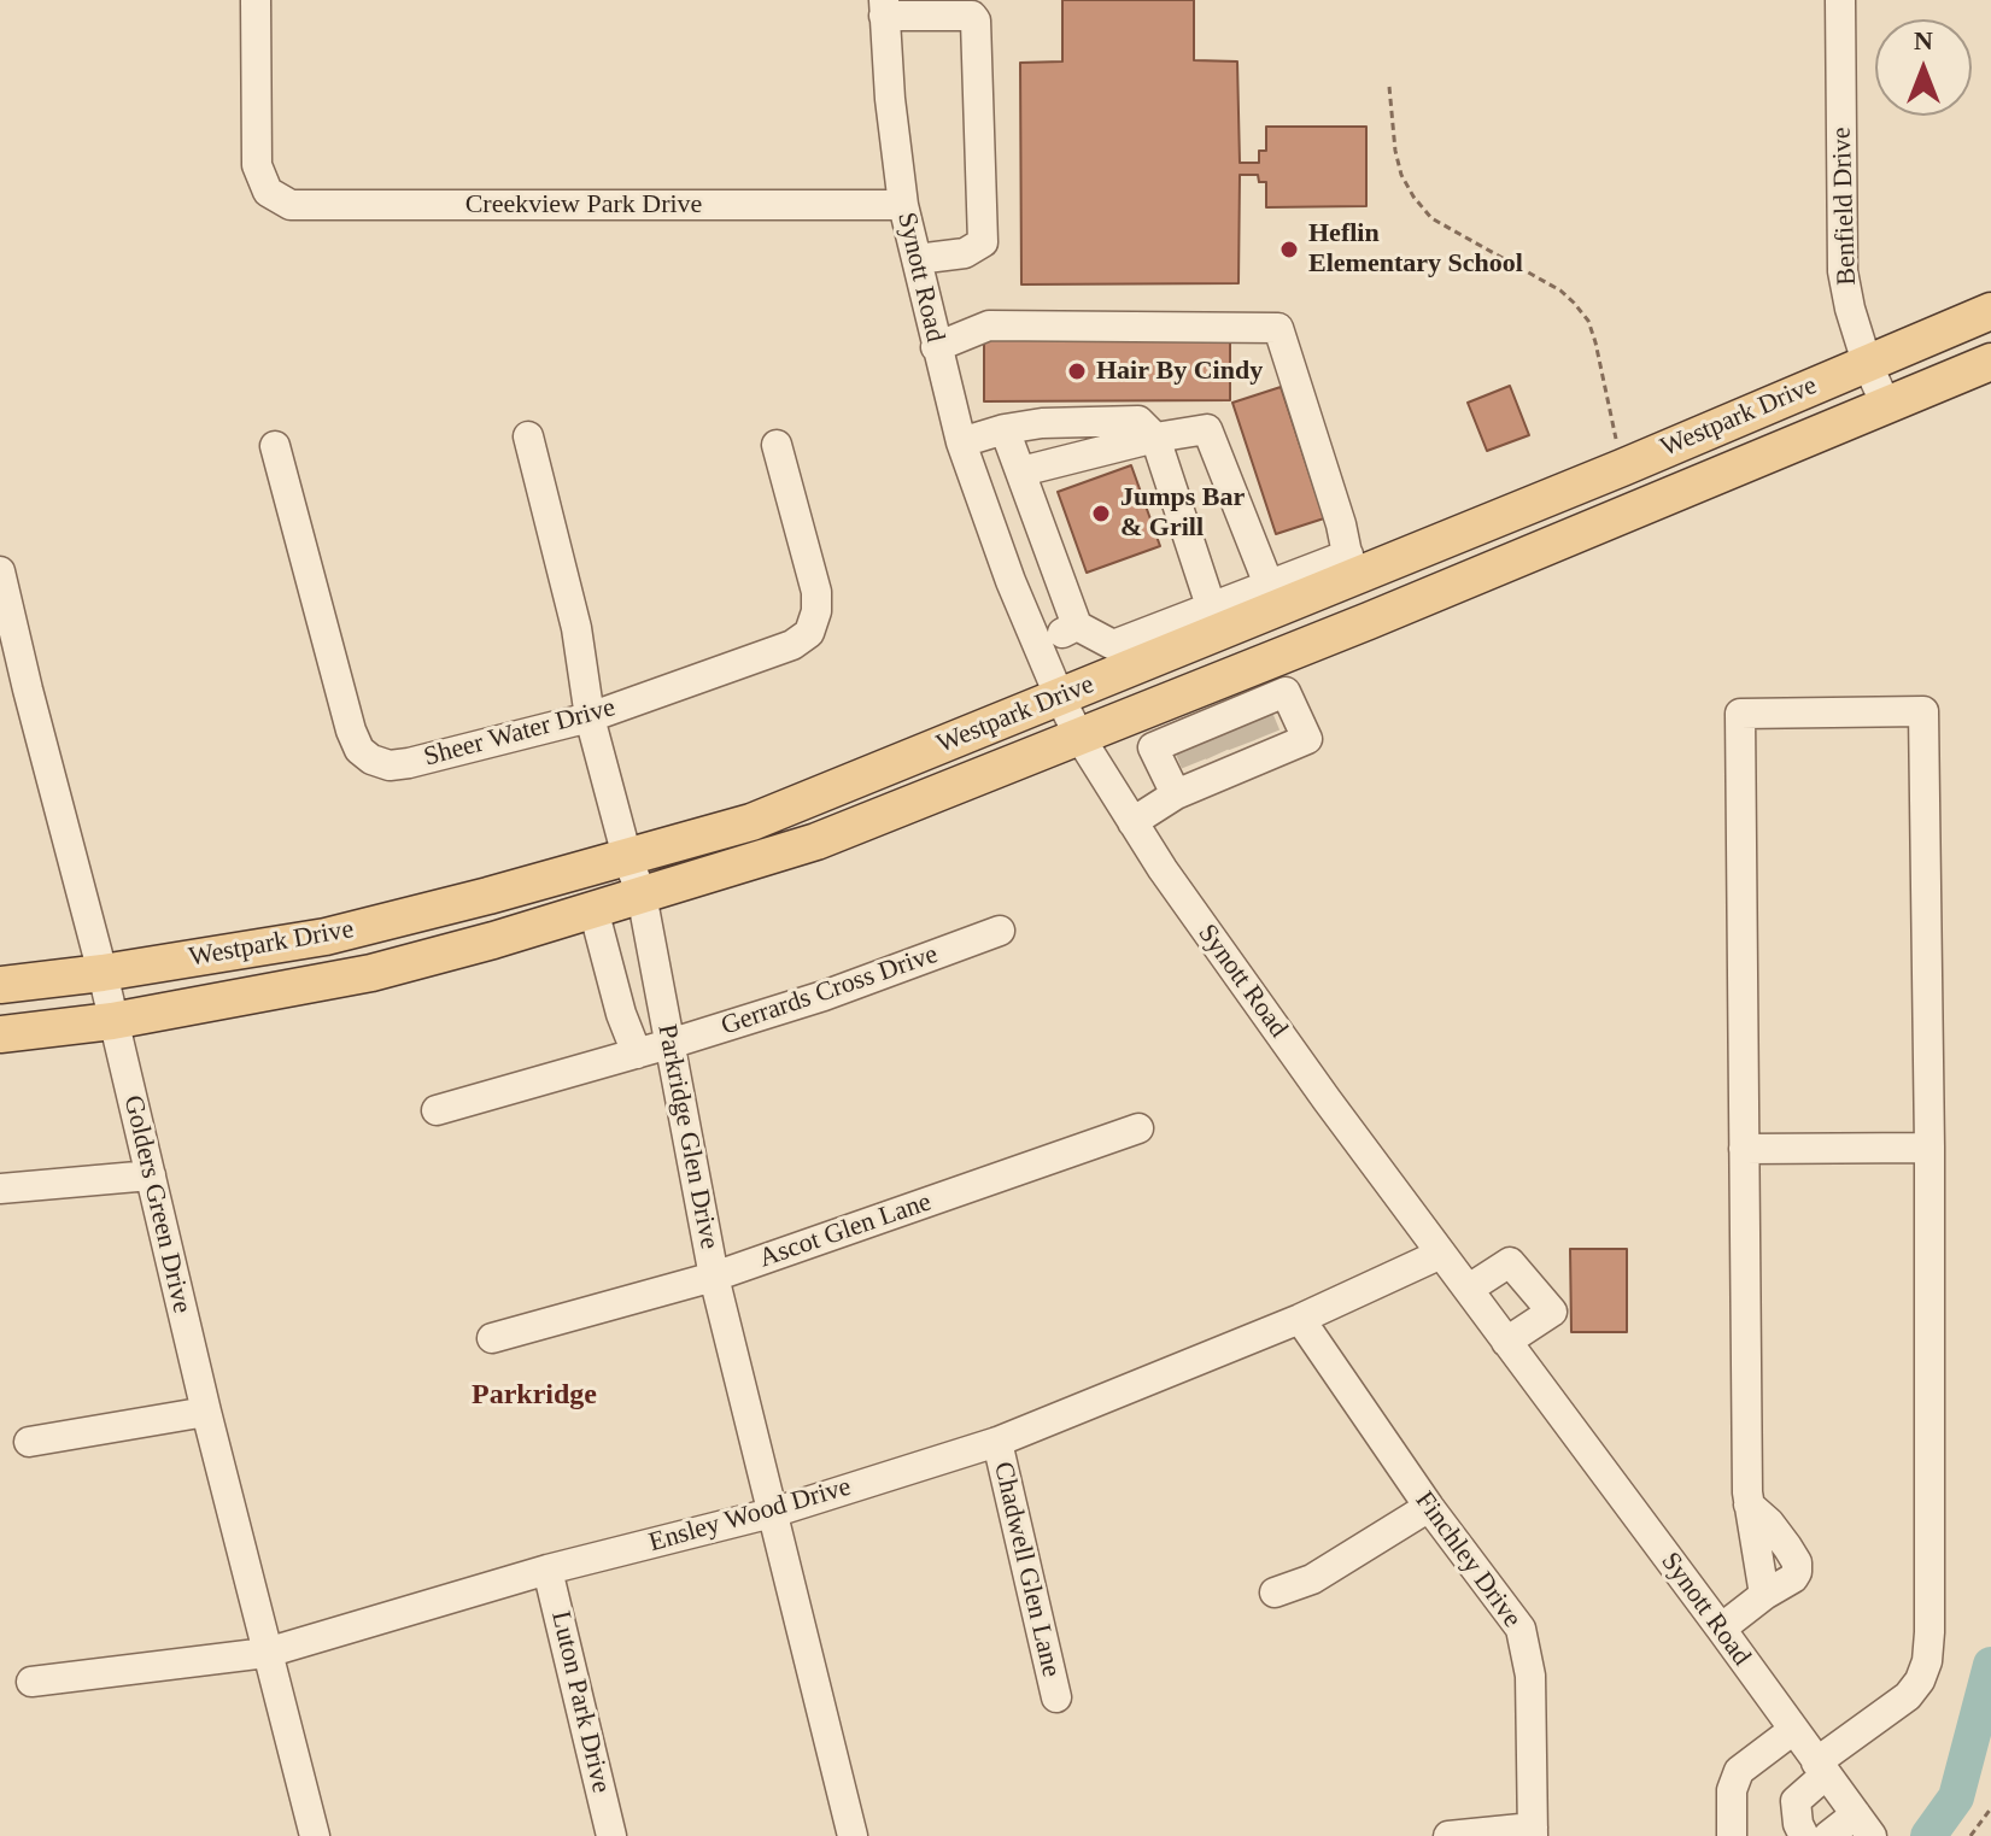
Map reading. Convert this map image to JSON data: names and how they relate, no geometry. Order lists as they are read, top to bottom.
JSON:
{
  "streets": {
    "main road": ["Westpark Drive"],
    "street": [
      "Creekview Park Drive",
      "Benfield Drive",
      "Synott Road",
      "Sheer Water Drive",
      "Gerrards Cross Drive",
      "Parkridge Glen Drive",
      "Golders Green Drive",
      "Ascot Glen Lane",
      "Ensley Wood Drive",
      "Finchley Drive",
      "Chadwell Glen Lane",
      "Luton Park Drive"
    ]
  },
  "crossings": [
    ["Creekview Park Drive", "Synott Road"],
    ["Benfield Drive", "Westpark Drive"],
    ["Synott Road", "Westpark Drive"],
    ["Synott Road", "Ensley Wood Drive"],
    ["Westpark Drive", "Parkridge Glen Drive"],
    ["Westpark Drive", "Golders Green Drive"],
    ["Sheer Water Drive", "Parkridge Glen Drive"],
    ["Gerrards Cross Drive", "Parkridge Glen Drive"],
    ["Parkridge Glen Drive", "Ascot Glen Lane"],
    ["Parkridge Glen Drive", "Ensley Wood Drive"],
    ["Golders Green Drive", "Ensley Wood Drive"],
    ["Ensley Wood Drive", "Finchley Drive"],
    ["Ensley Wood Drive", "Chadwell Glen Lane"],
    ["Ensley Wood Drive", "Luton Park Drive"]
  ],
  "districts": ["Parkridge"],
  "places": ["Heflin Elementary School", "Hair By Cindy", "Jumps Bar & Grill"],
  "north": "top"
}
